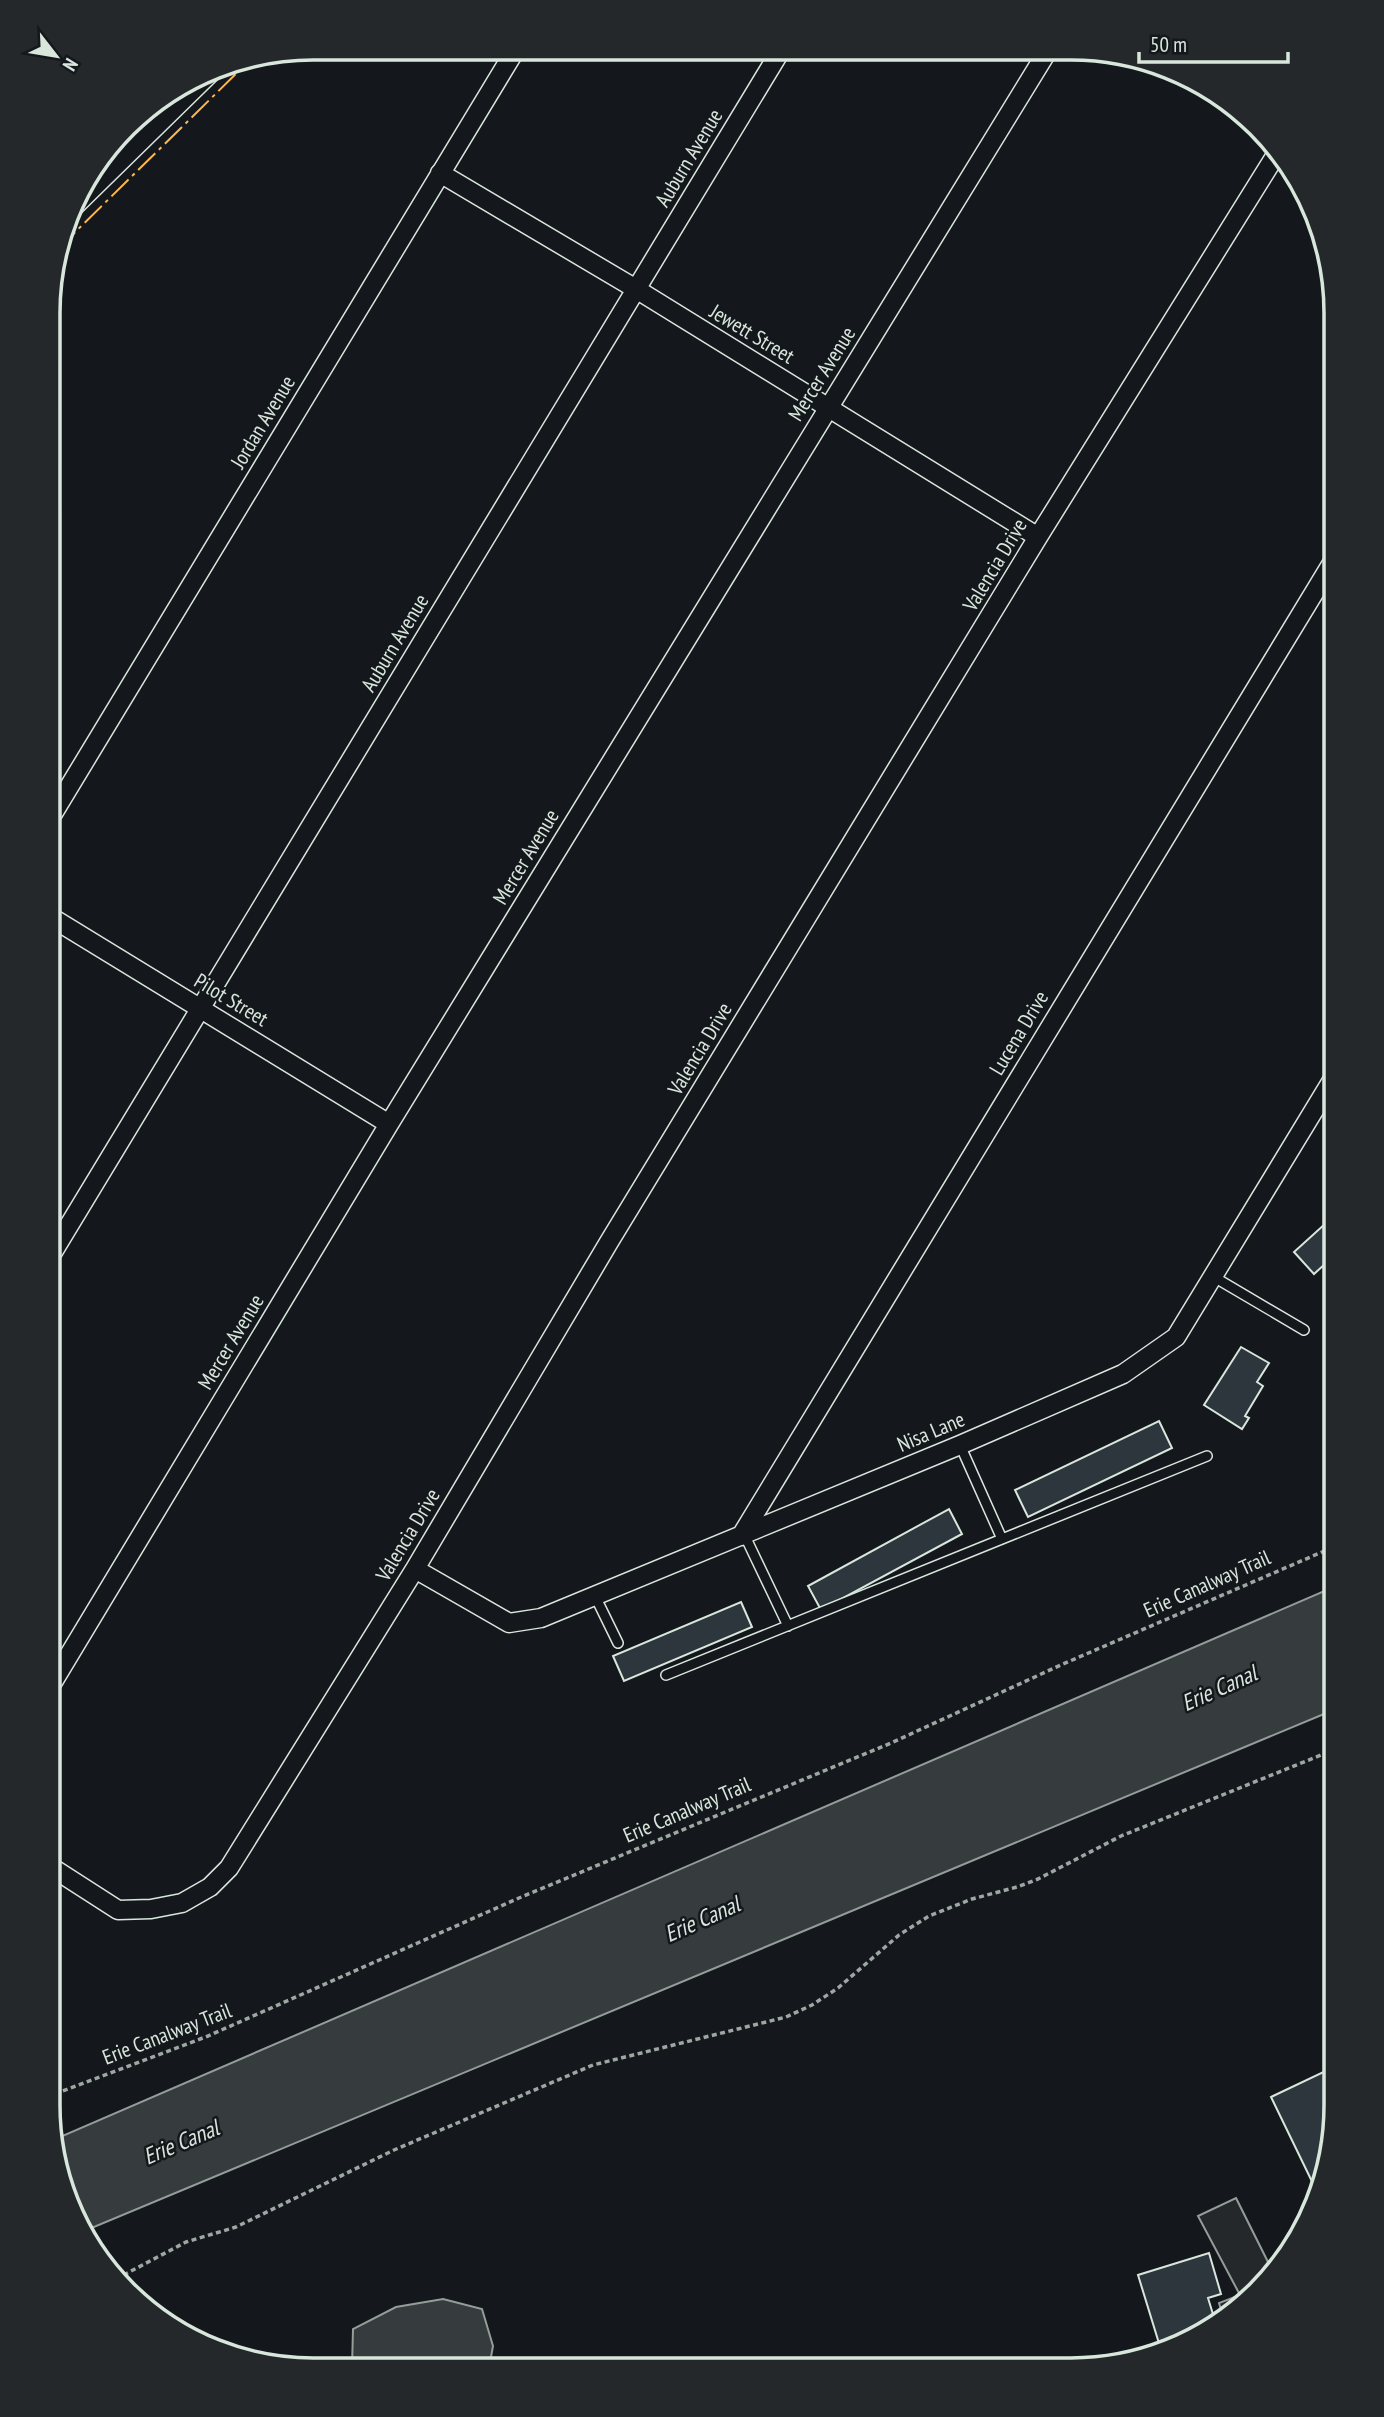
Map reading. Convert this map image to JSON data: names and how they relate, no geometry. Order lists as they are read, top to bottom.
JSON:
{
  "streets": {
    "street": [
      "Auburn Avenue",
      "Jewett Street",
      "Mercer Avenue",
      "Jordan Avenue",
      "Valencia Drive",
      "Pilot Street",
      "Lucena Drive",
      "Nisa Lane"
    ],
    "path": ["Erie Canalway Trail"]
  },
  "crossings": [
    ["Auburn Avenue", "Jewett Street"],
    ["Auburn Avenue", "Pilot Street"],
    ["Jewett Street", "Mercer Avenue"],
    ["Jewett Street", "Jordan Avenue"],
    ["Jewett Street", "Valencia Drive"],
    ["Mercer Avenue", "Pilot Street"],
    ["Valencia Drive", "Nisa Lane"],
    ["Lucena Drive", "Nisa Lane"]
  ],
  "water": ["Erie Canal"],
  "scale_bar": "50 m",
  "north": "bottom right"
}
